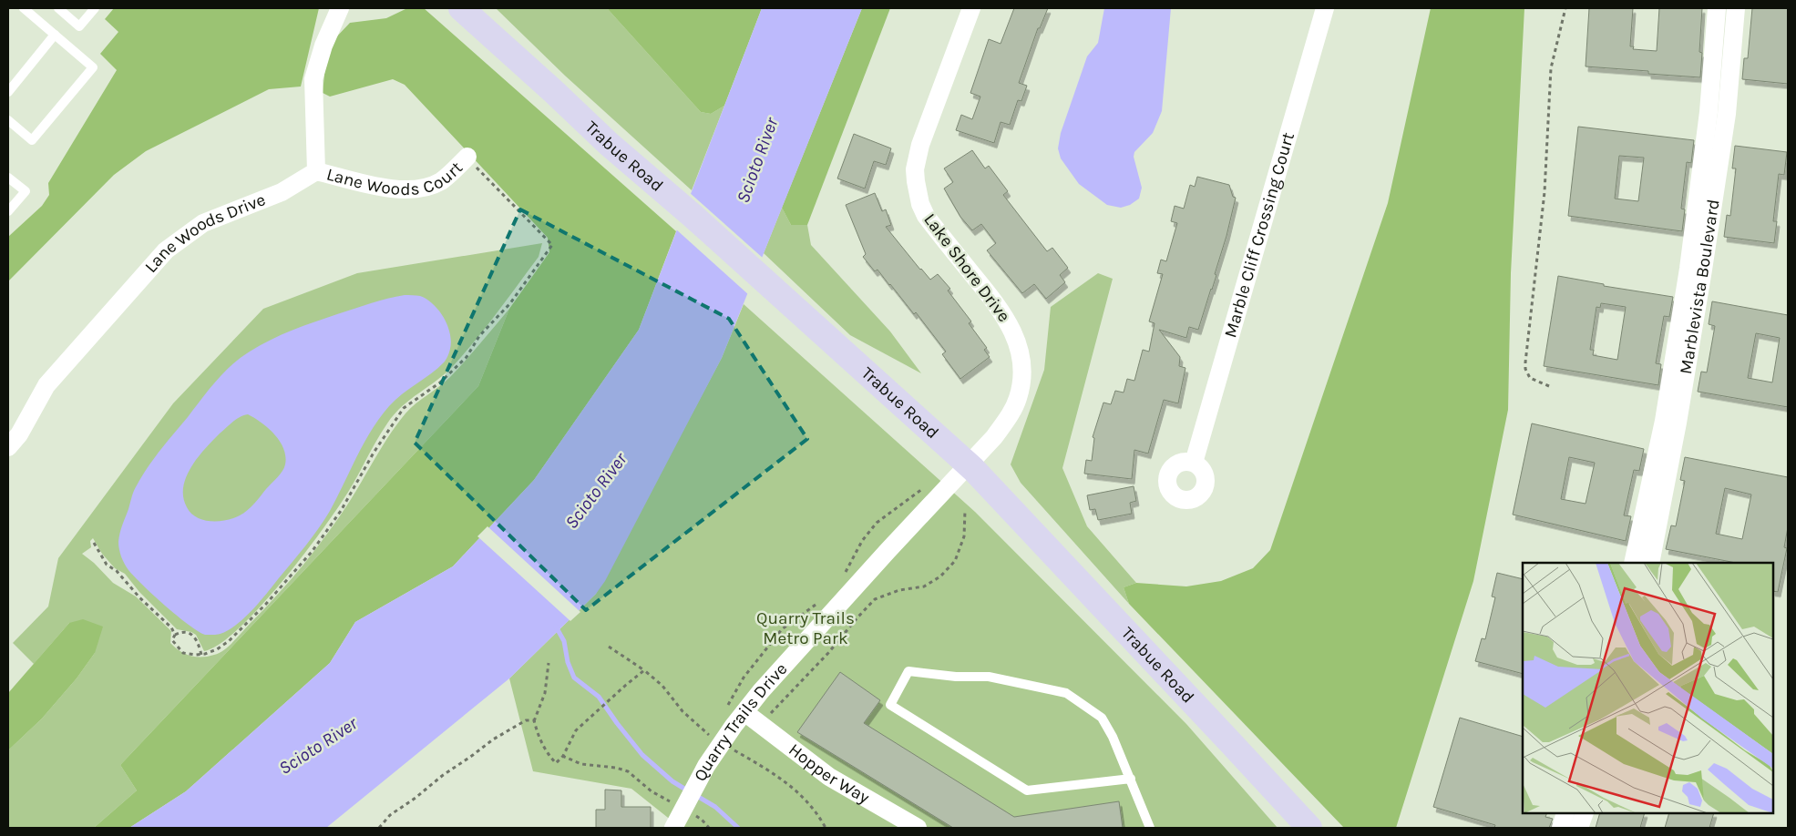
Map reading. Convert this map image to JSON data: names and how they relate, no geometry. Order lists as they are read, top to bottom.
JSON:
{
  "streets": {
    "main road": ["Trabue Road"],
    "street": [
      "Lane Woods Court",
      "Marble Cliff Crossing Court",
      "Lane Woods Drive",
      "Lake Shore Drive",
      "Marblevista Boulevard",
      "Quarry Trails Drive",
      "Hopper Way"
    ]
  },
  "crossings": [
    ["Trabue Road", "Lake Shore Drive"],
    ["Trabue Road", "Quarry Trails Drive"],
    ["Lane Woods Court", "Lane Woods Drive"],
    ["Lake Shore Drive", "Quarry Trails Drive"],
    ["Quarry Trails Drive", "Hopper Way"]
  ],
  "water": ["Scioto River"],
  "parks": ["Quarry Trails Metro Park"]
}
